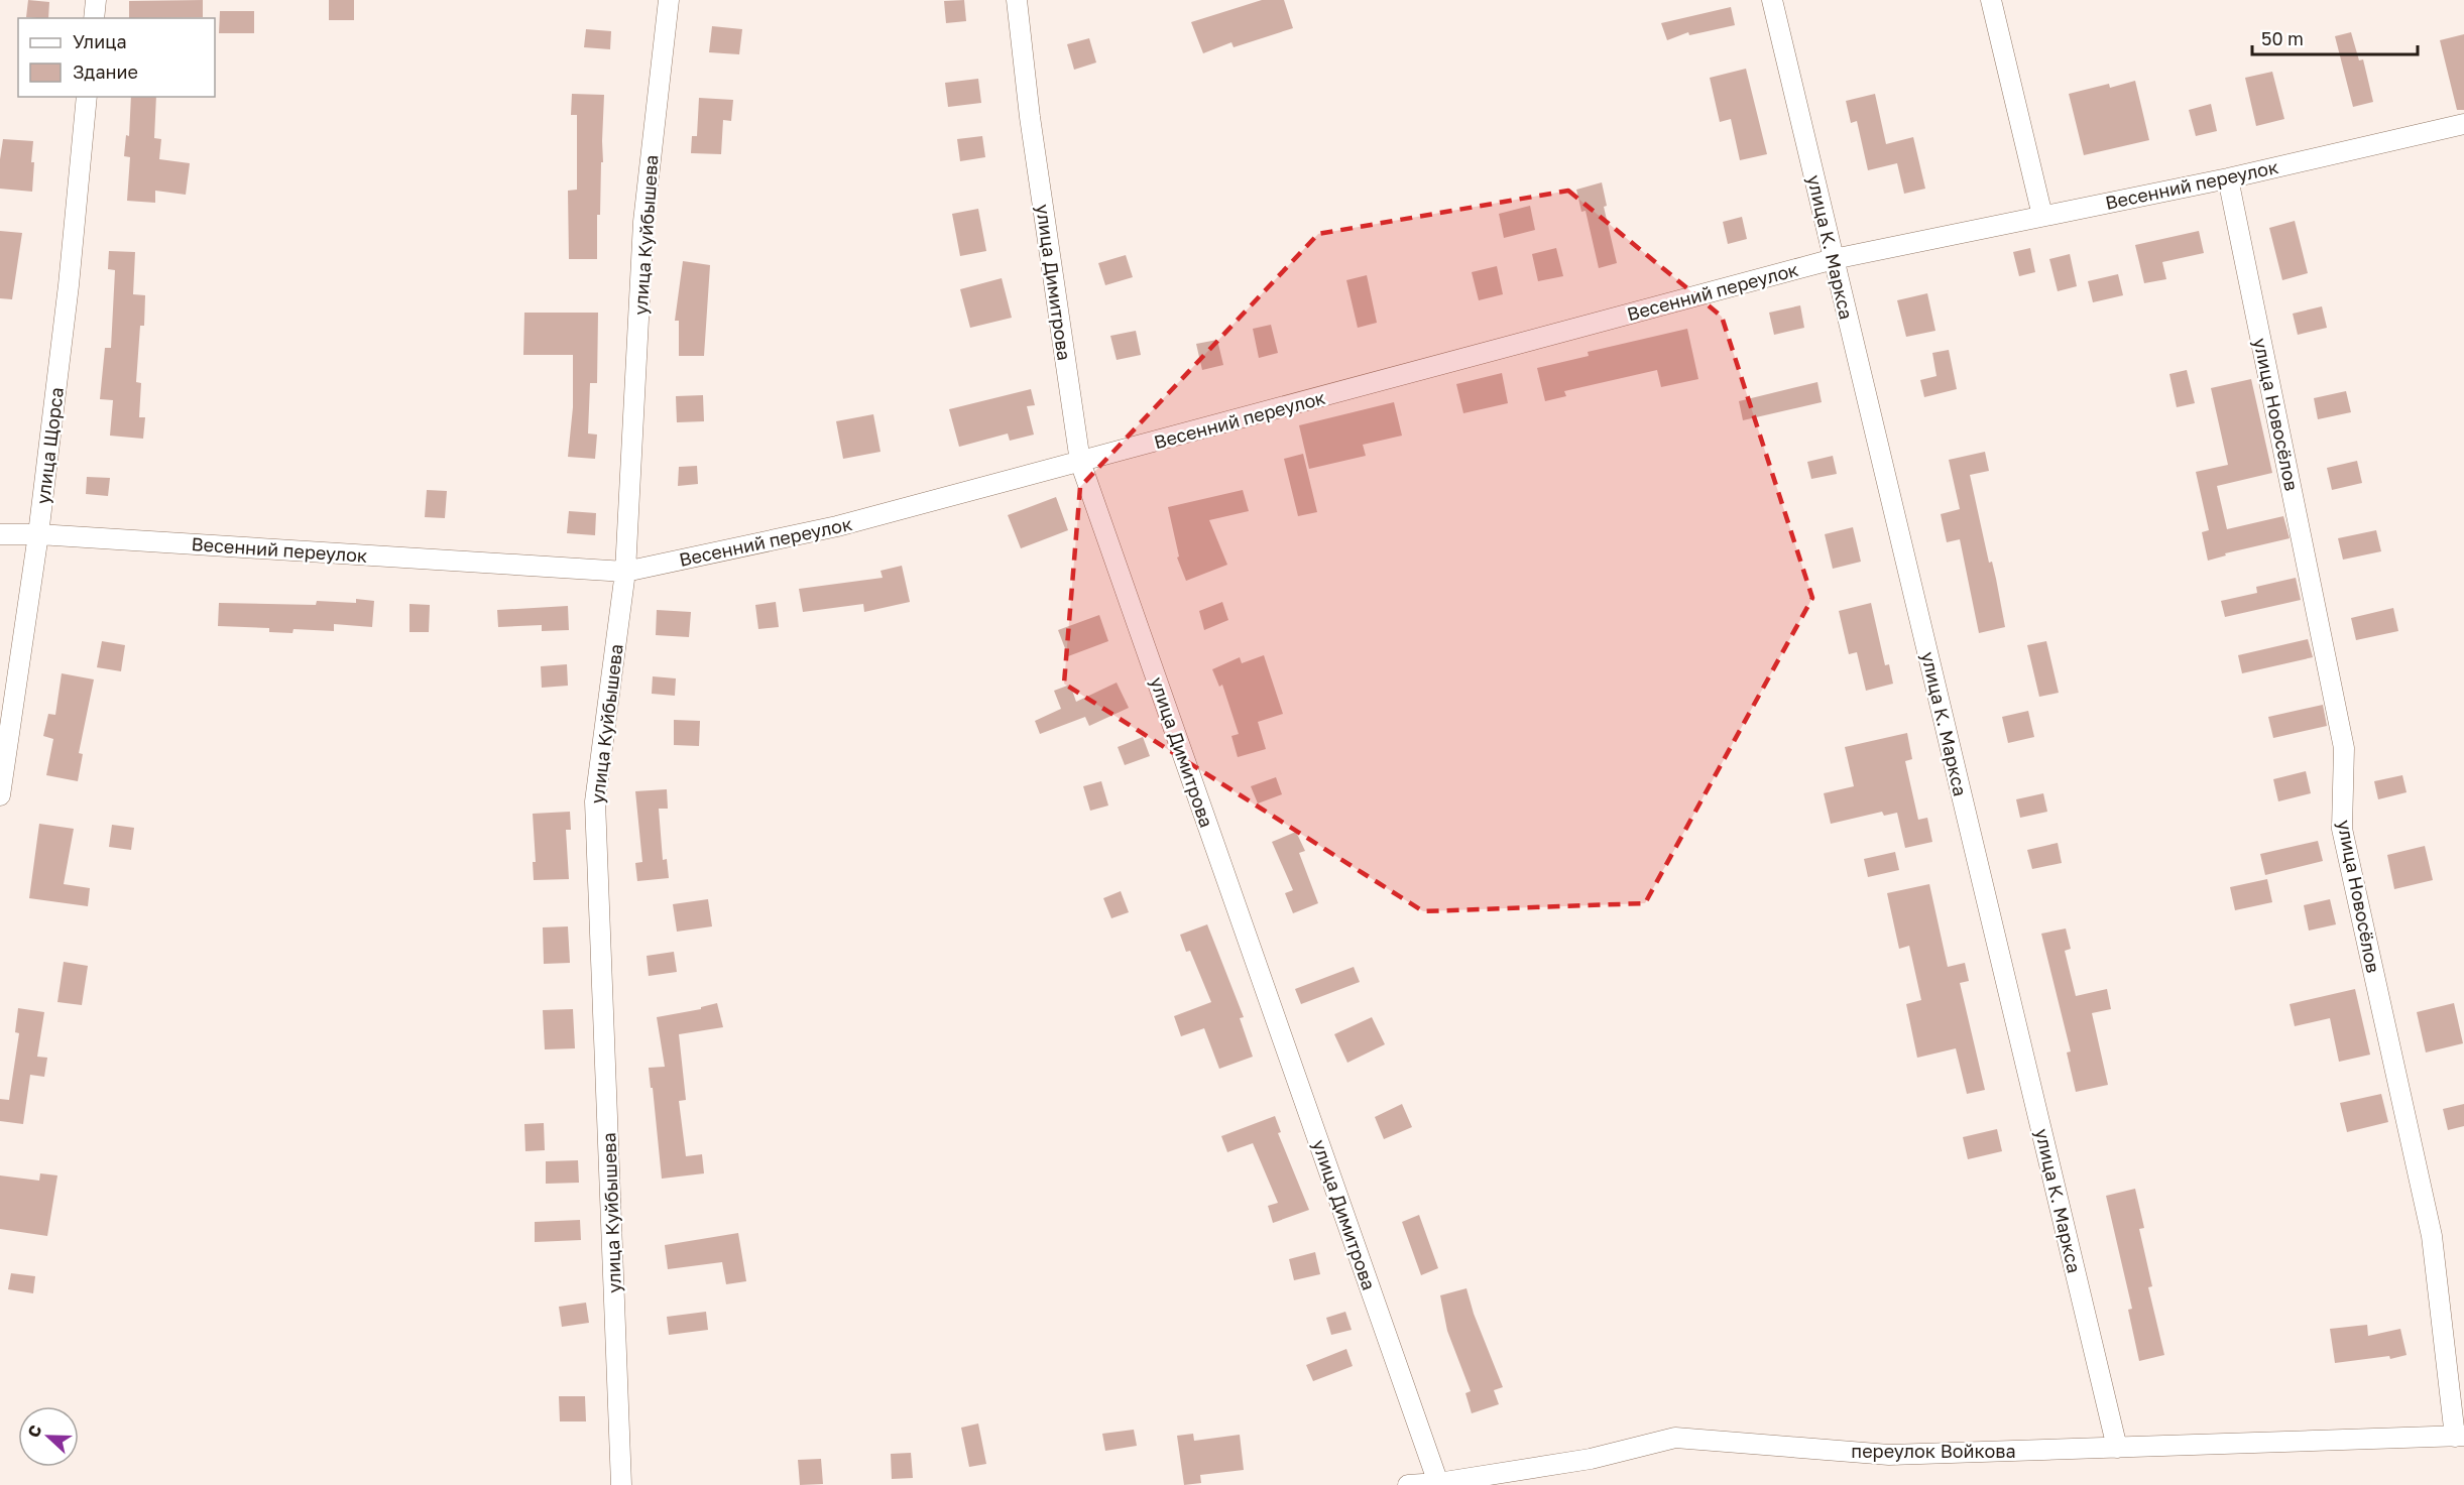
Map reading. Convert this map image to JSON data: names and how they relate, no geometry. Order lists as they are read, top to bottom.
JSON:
{
  "streets": {
    "street": [
      "Весенний переулок",
      "улица Куйбышева",
      "улица К. Маркса",
      "улица Димитрова",
      "улица Новосёлов",
      "улица Щорса",
      "переулок Войкова"
    ]
  },
  "crossings": [
    ["Весенний переулок", "улица Куйбышева"],
    ["Весенний переулок", "улица К. Маркса"],
    ["Весенний переулок", "улица Димитрова"],
    ["Весенний переулок", "улица Новосёлов"],
    ["Весенний переулок", "улица Щорса"],
    ["улица К. Маркса", "переулок Войкова"],
    ["улица Димитрова", "переулок Войкова"],
    ["улица Новосёлов", "переулок Войкова"]
  ],
  "legend": ["Улица", "Здание"],
  "scale_bar": "50 m",
  "north": "left"
}
